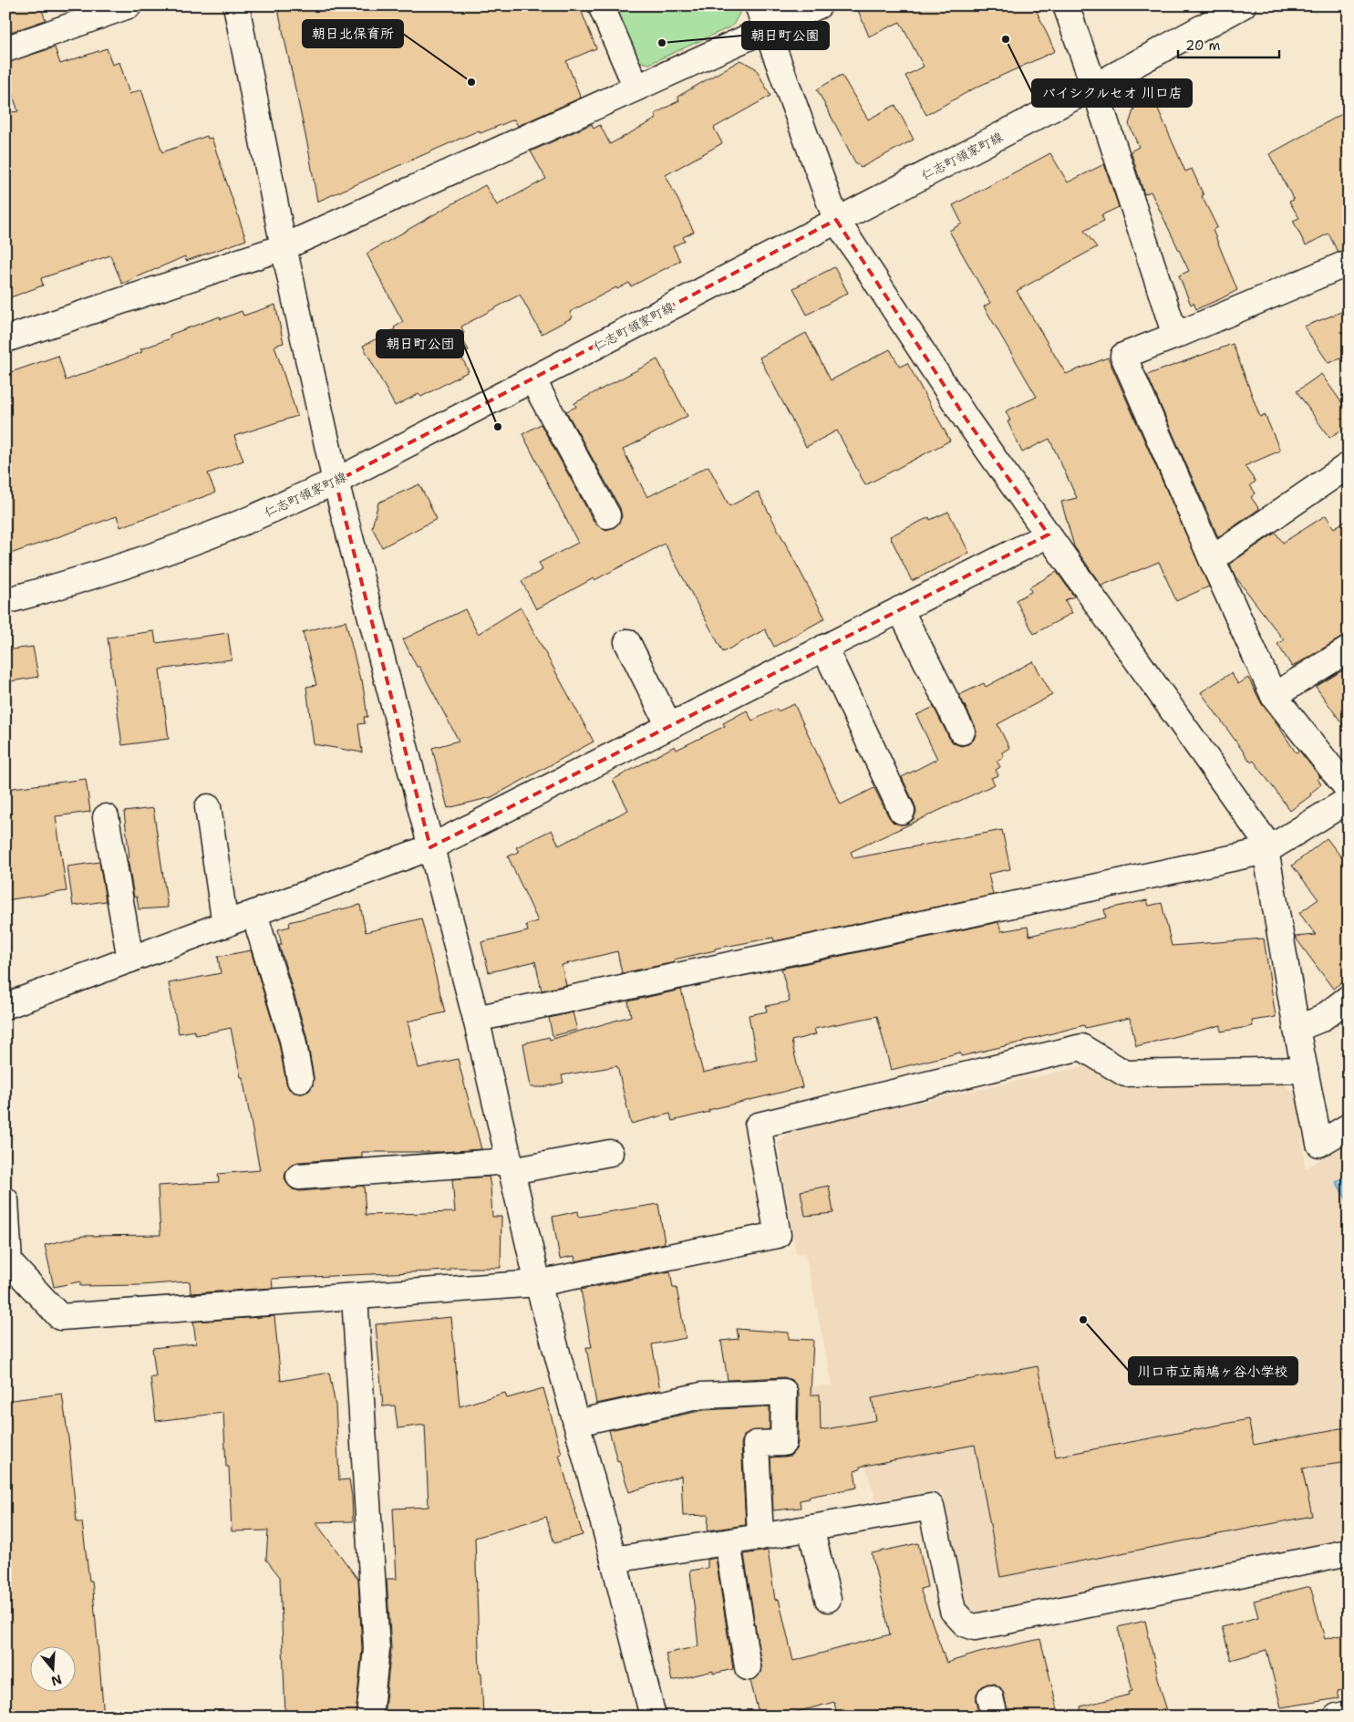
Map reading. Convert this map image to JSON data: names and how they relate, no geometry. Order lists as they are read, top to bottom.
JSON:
{
  "streets": {
    "street": ["仁志町領家町線"]
  },
  "places": [
    "バイシクルセオ 川口店",
    "朝日町公園",
    "朝日北保育所",
    "朝日町公団",
    "川口市立南鳩ヶ谷小学校"
  ],
  "scale_bar": "20 m",
  "north": "bottom"
}
